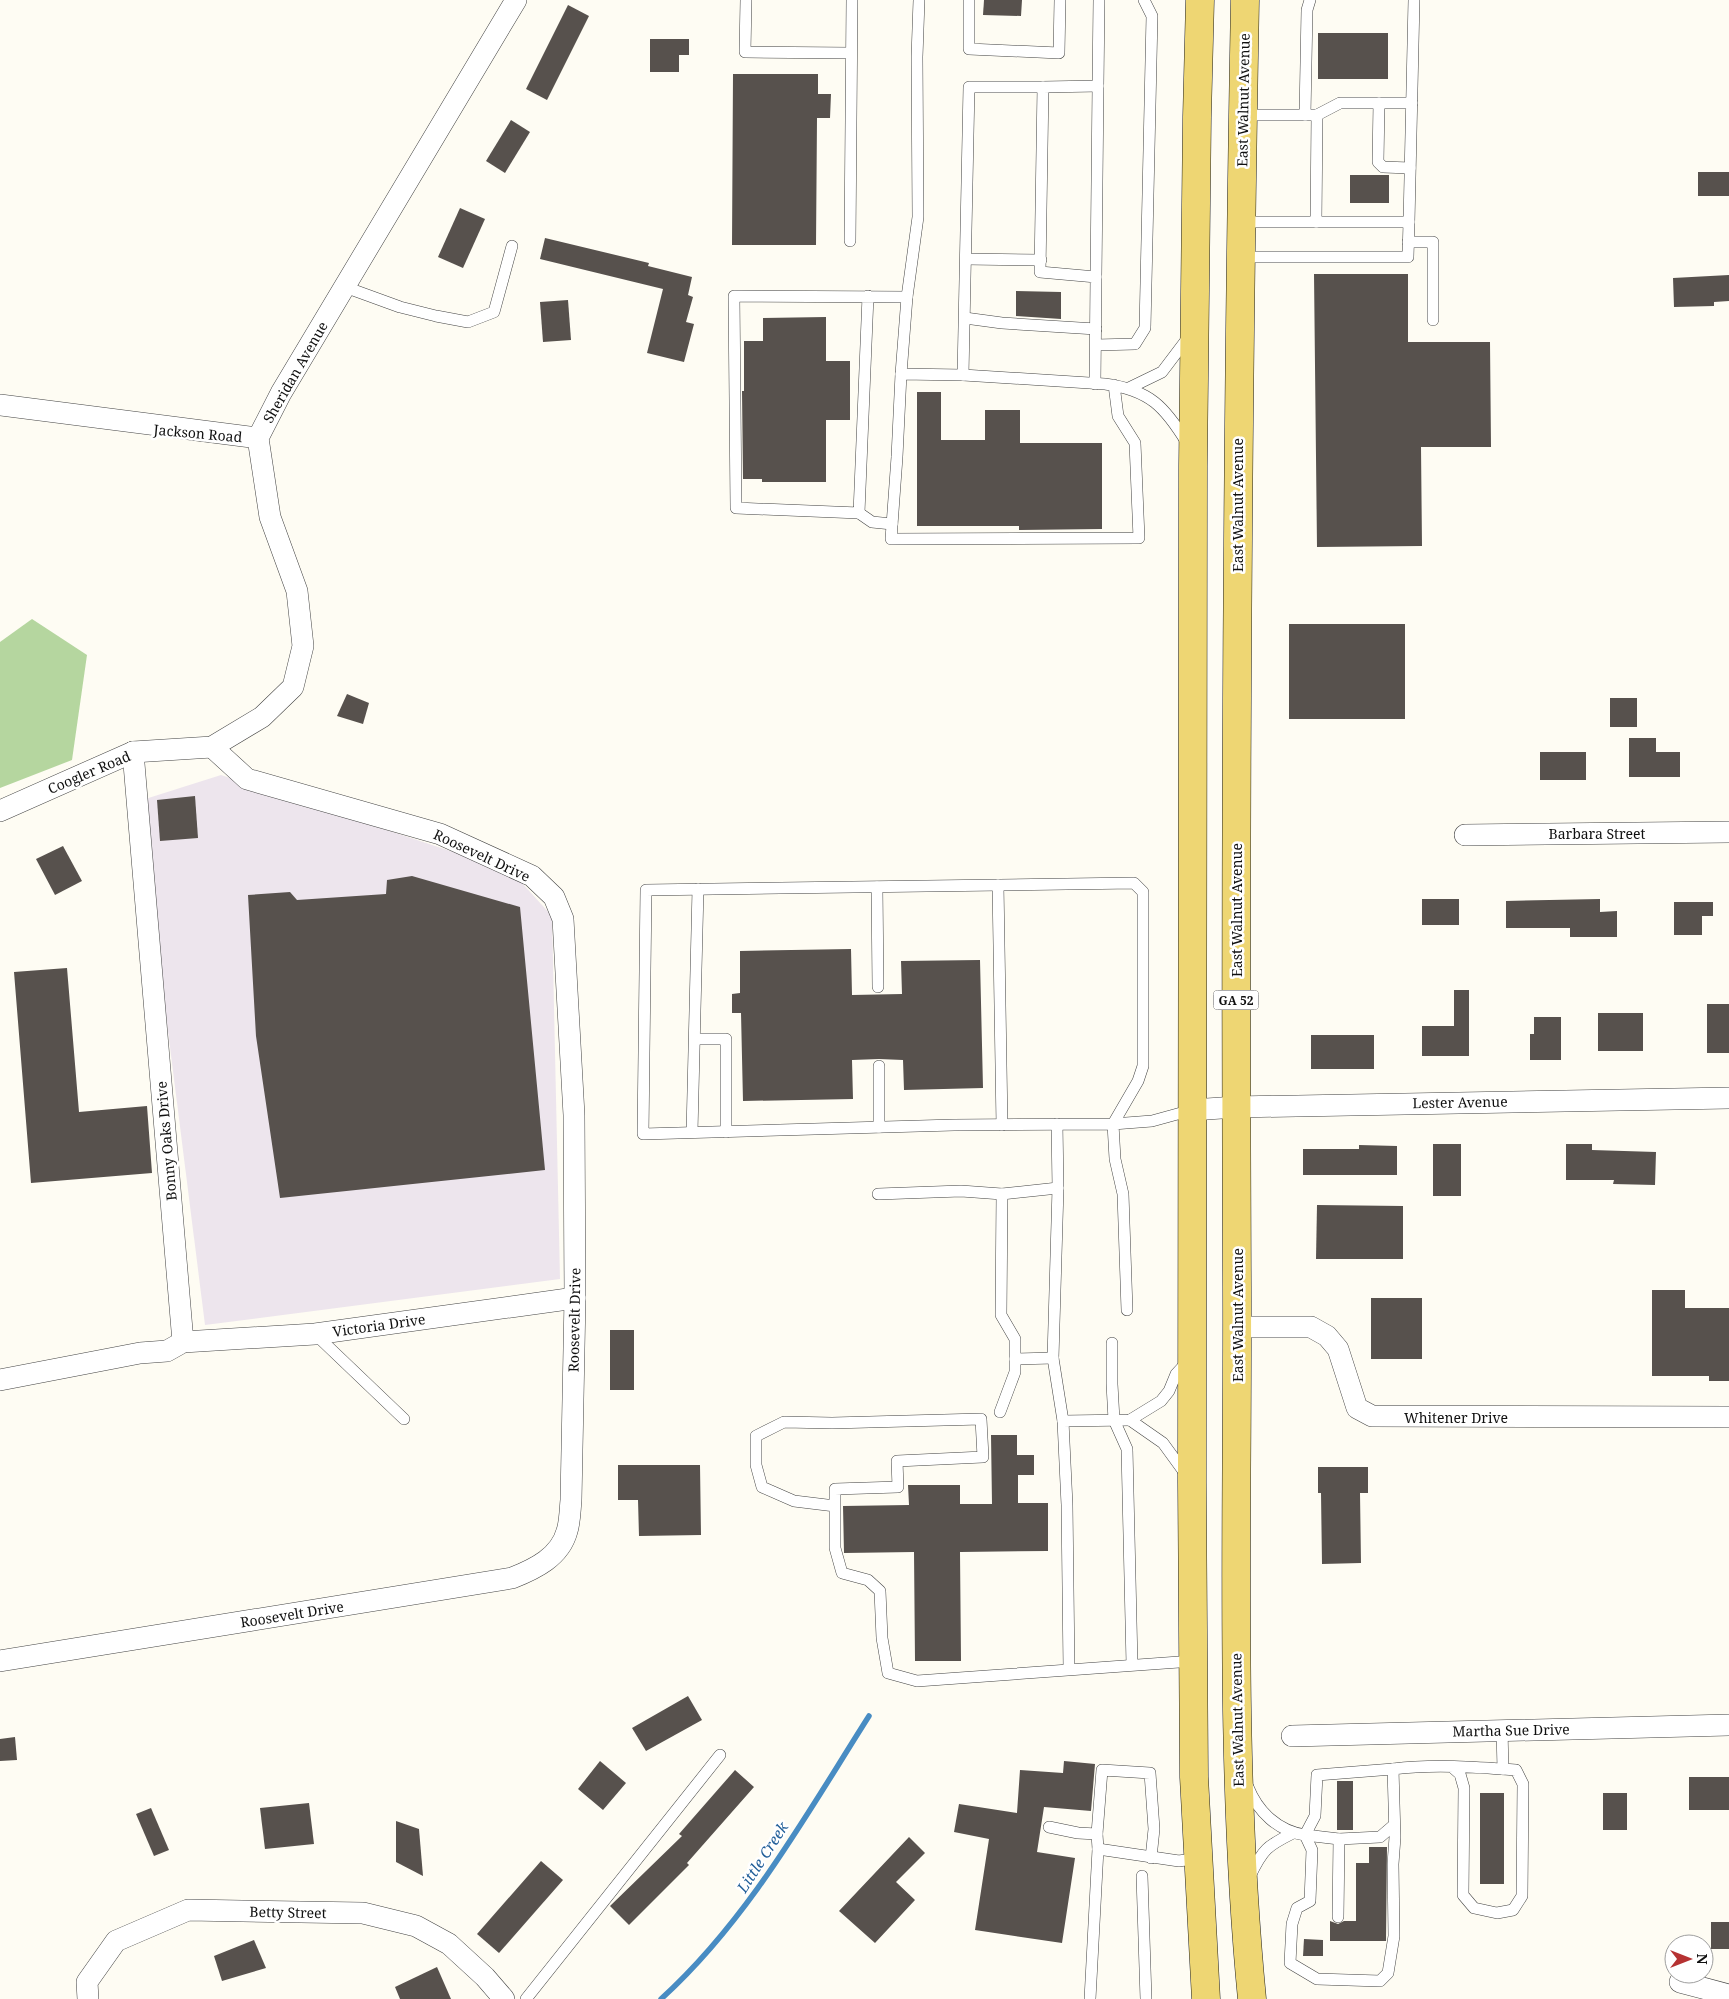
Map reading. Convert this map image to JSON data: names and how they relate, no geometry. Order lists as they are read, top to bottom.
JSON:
{
  "streets": {
    "main road": ["East Walnut Avenue", "GA 52"],
    "street": [
      "Sheridan Avenue",
      "Jackson Road",
      "Coogler Road",
      "Barbara Street",
      "Roosevelt Drive",
      "Lester Avenue",
      "Bonny Oaks Drive",
      "Victoria Drive",
      "Whitener Drive",
      "Martha Sue Drive",
      "Betty Street"
    ]
  },
  "crossings": [
    ["East Walnut Avenue", "Lester Avenue"],
    ["East Walnut Avenue", "Whitener Drive"],
    ["Sheridan Avenue", "Jackson Road"],
    ["Sheridan Avenue", "Coogler Road"],
    ["Sheridan Avenue", "Roosevelt Drive"],
    ["Coogler Road", "Roosevelt Drive"],
    ["Coogler Road", "Bonny Oaks Drive"],
    ["Roosevelt Drive", "Victoria Drive"],
    ["Bonny Oaks Drive", "Victoria Drive"]
  ],
  "water": ["Little Creek"],
  "north": "right"
}
